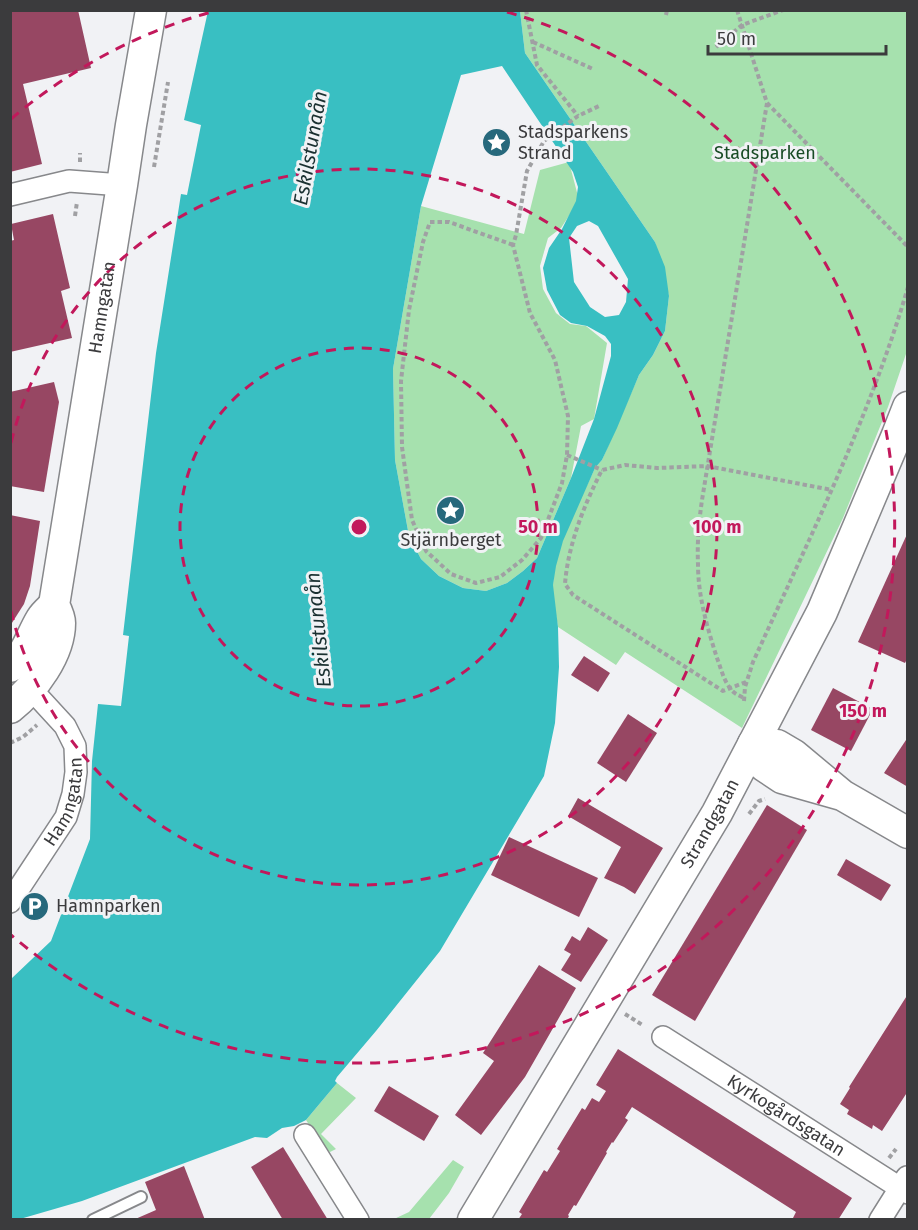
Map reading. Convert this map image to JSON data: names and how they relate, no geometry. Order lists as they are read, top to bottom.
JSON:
{
  "streets": {
    "street": ["Hamngatan", "Strandgatan", "Kyrkogårdsgatan"]
  },
  "water": ["Eskilstunaån"],
  "parks": ["Stadsparken"],
  "places": {
    "place": ["Stadsparkens Strand", "Stjärnberget"],
    "parking": ["Hamnparken"]
  },
  "scale_bar": "50 m",
  "rings": ["50 m", "100 m", "150 m"]
}
